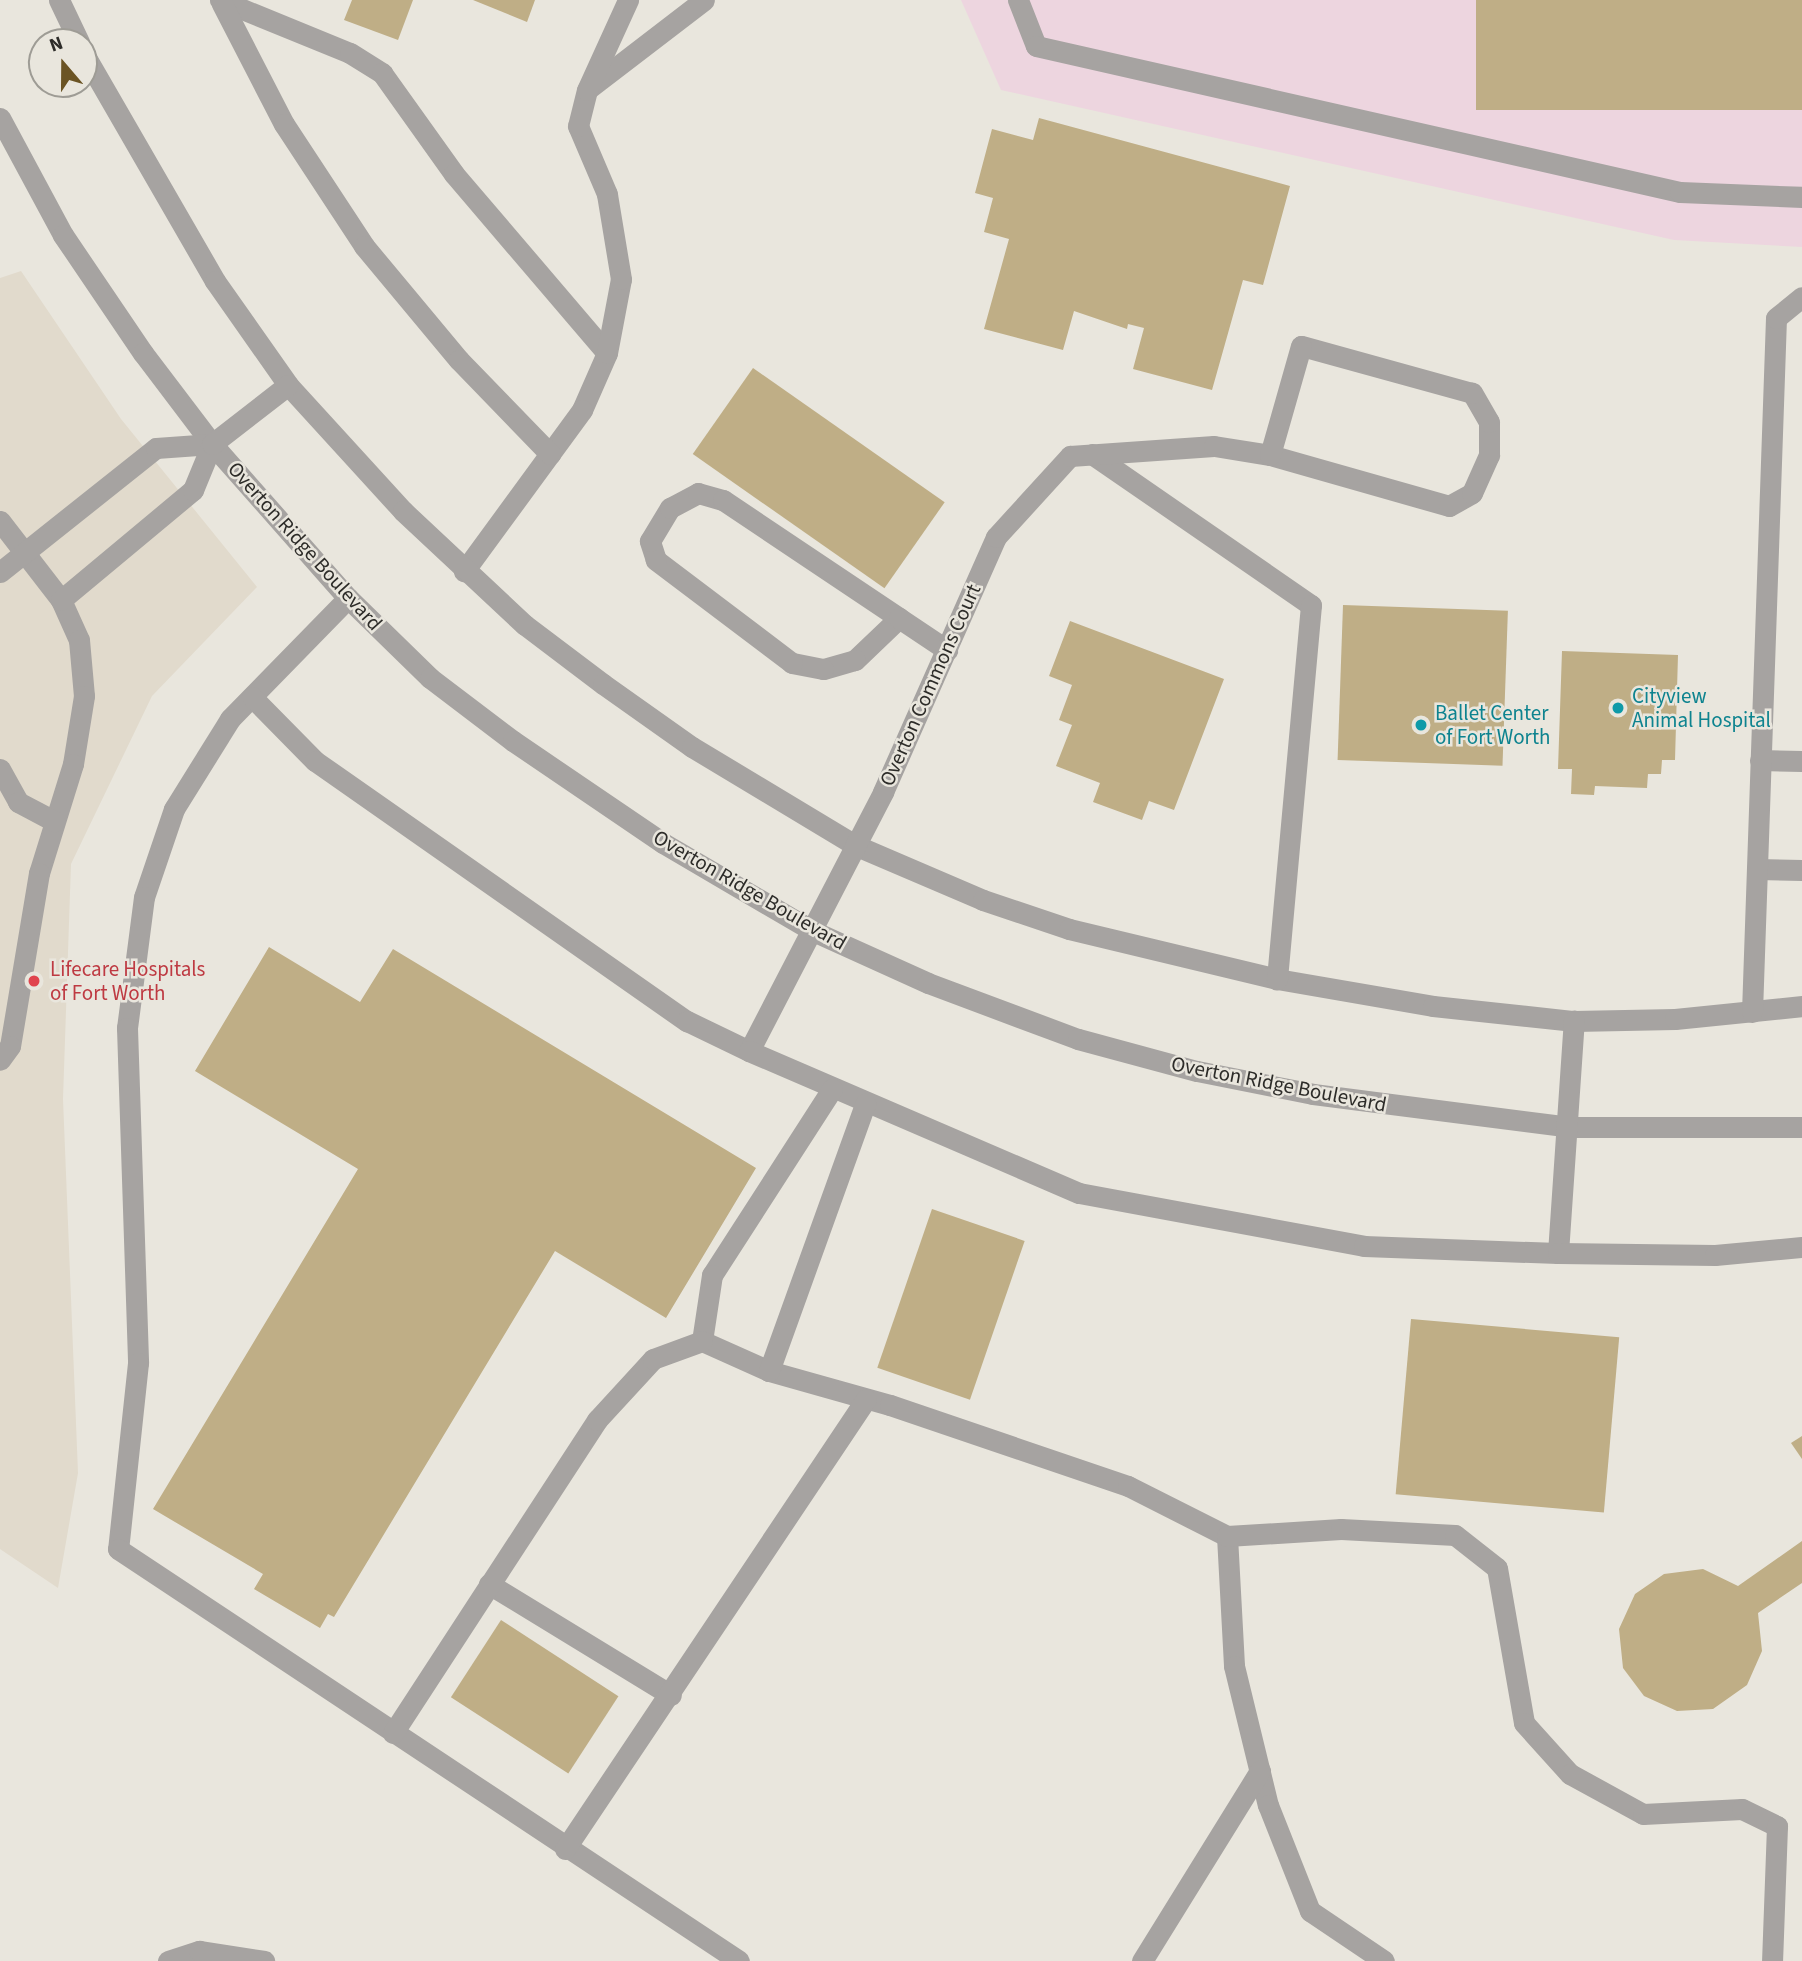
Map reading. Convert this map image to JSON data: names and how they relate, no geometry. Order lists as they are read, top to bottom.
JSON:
{
  "streets": {
    "street": ["Overton Ridge Boulevard", "Overton Commons Court"]
  },
  "crossings": [
    ["Overton Ridge Boulevard", "Overton Commons Court"]
  ],
  "places": ["Cityview Animal Hospital", "Ballet Center of Fort Worth", "Lifecare Hospitals of Fort Worth"],
  "north": "top"
}
